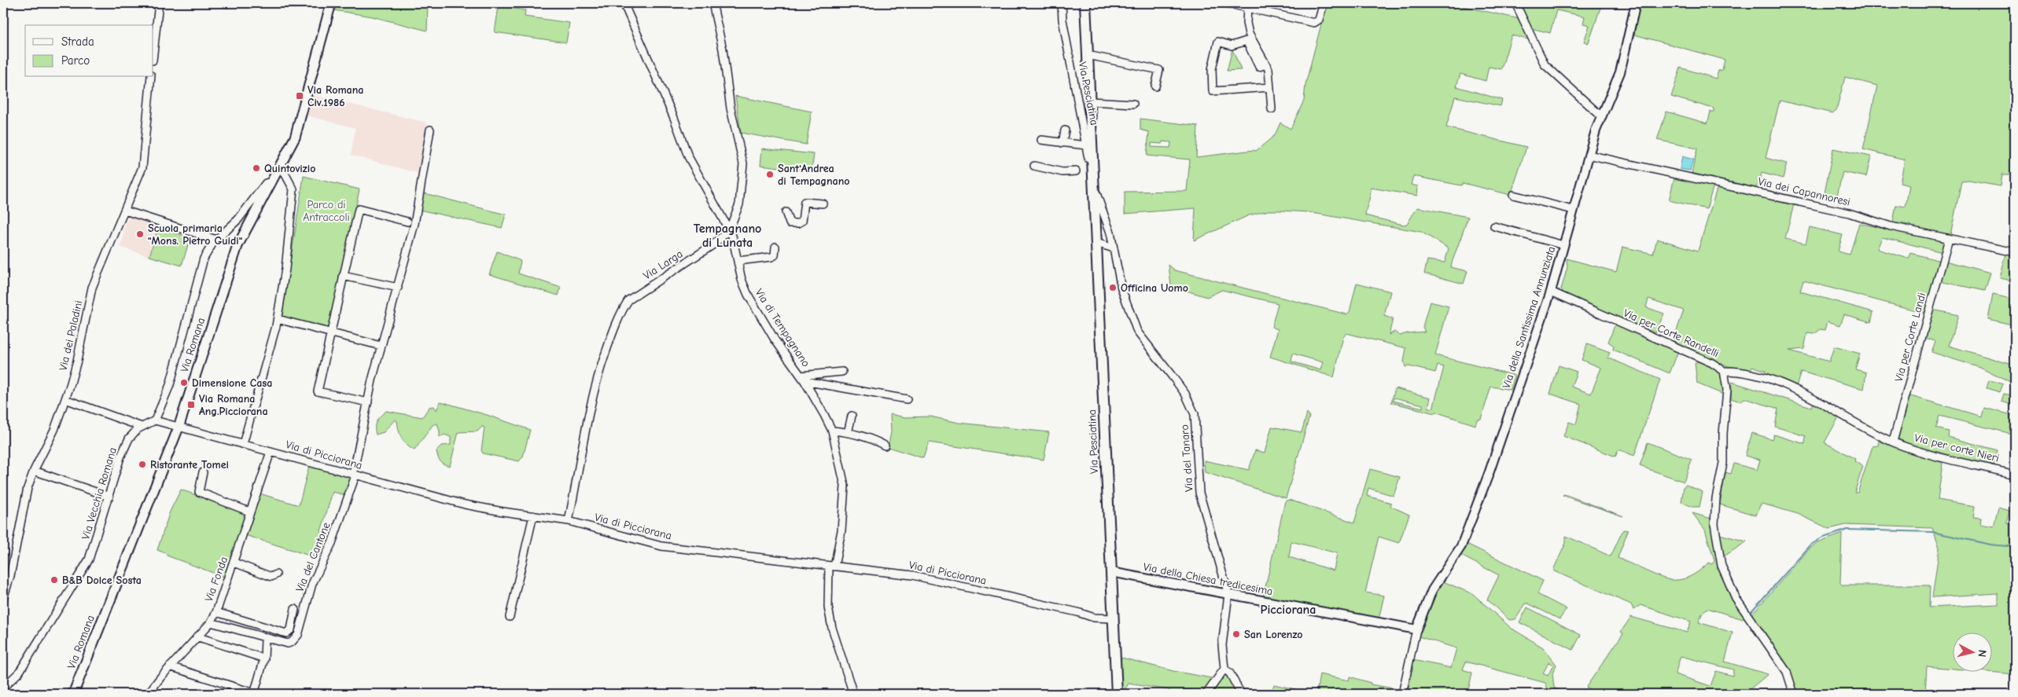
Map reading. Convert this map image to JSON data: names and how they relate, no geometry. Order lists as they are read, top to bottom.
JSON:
{
  "streets": {
    "main road": ["Via Pesciatina", "Via Romana"],
    "street": [
      "Via dei Capannoresi",
      "Via Larga",
      "Via della Santissima Annunziata",
      "Via di Tempagnano",
      "Via per Corte Randelli",
      "Via dei Paladini",
      "Via per Corte Landi",
      "Via per corte Nieri",
      "Via di Picciorana",
      "Via del Tanaro",
      "Via Vecchia Romana",
      "Via del Cantone",
      "Via Fonda",
      "Via della Chiesa tredicesima"
    ]
  },
  "crossings": [
    ["Via Pesciatina", "Via di Picciorana"],
    ["Via Pesciatina", "Via del Tanaro"],
    ["Via Pesciatina", "Via della Chiesa tredicesima"],
    ["Via dei Capannoresi", "Via della Santissima Annunziata"],
    ["Via dei Capannoresi", "Via per Corte Landi"],
    ["Via Larga", "Via di Tempagnano"],
    ["Via Larga", "Via di Picciorana"],
    ["Via della Santissima Annunziata", "Via per Corte Randelli"],
    ["Via della Santissima Annunziata", "Via della Chiesa tredicesima"],
    ["Via di Tempagnano", "Via di Picciorana"],
    ["Via per Corte Randelli", "Via per corte Nieri"],
    ["Via per Corte Landi", "Via per corte Nieri"],
    ["Via Romana", "Via di Picciorana"],
    ["Via di Picciorana", "Via Vecchia Romana"],
    ["Via di Picciorana", "Via del Cantone"],
    ["Via di Picciorana", "Via Fonda"],
    ["Via del Tanaro", "Via della Chiesa tredicesima"],
    ["Via del Cantone", "Via Fonda"]
  ],
  "districts": ["Tempagnano di Lunata", "Picciorana"],
  "parks": ["Parco di Antraccoli"],
  "places": {
    "transit": ["Via Romana Civ.1986", "Via Romana Ang.Picciorana"],
    "other": [
      "Quintovizio",
      "Sant'Andrea di Tempagnano",
      "Scuola primaria \"Mons. Pietro Guidi\"",
      "Officina Uomo",
      "Dimensione Casa",
      "Ristorante Tomei",
      "B&B Dolce Sosta",
      "San Lorenzo"
    ]
  },
  "legend": ["Strada", "Parco"],
  "north": "right"
}
